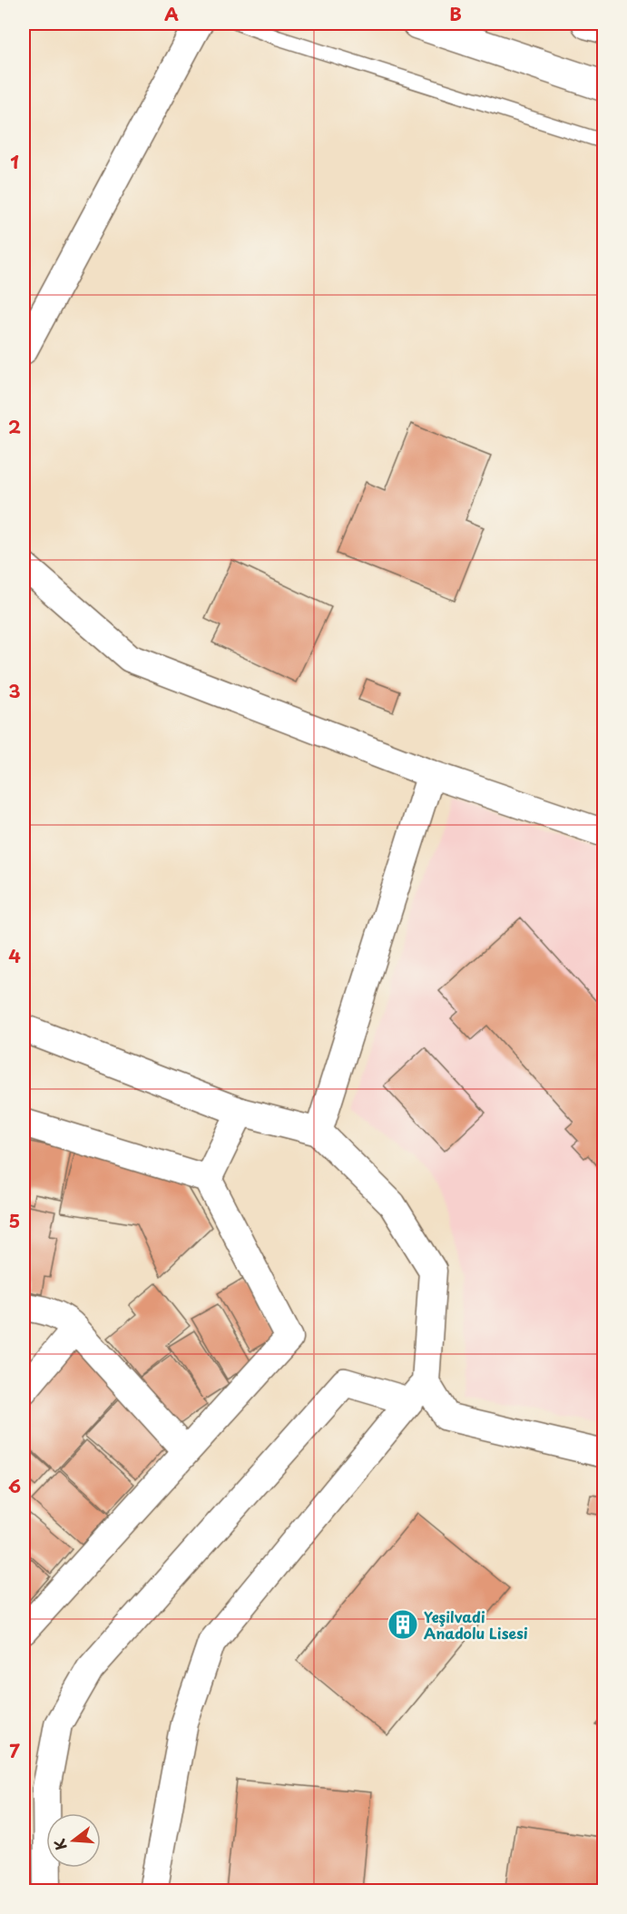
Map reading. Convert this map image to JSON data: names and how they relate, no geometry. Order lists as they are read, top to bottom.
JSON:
{
  "places": {
    "building": ["Yeşilvadi Anadolu Lisesi"]
  },
  "north": "left",
  "grid": {
    "columns": ["A", "B"],
    "rows": [
      "1",
      "2",
      "3",
      "4",
      "5",
      "6",
      "7"
    ]
  }
}
